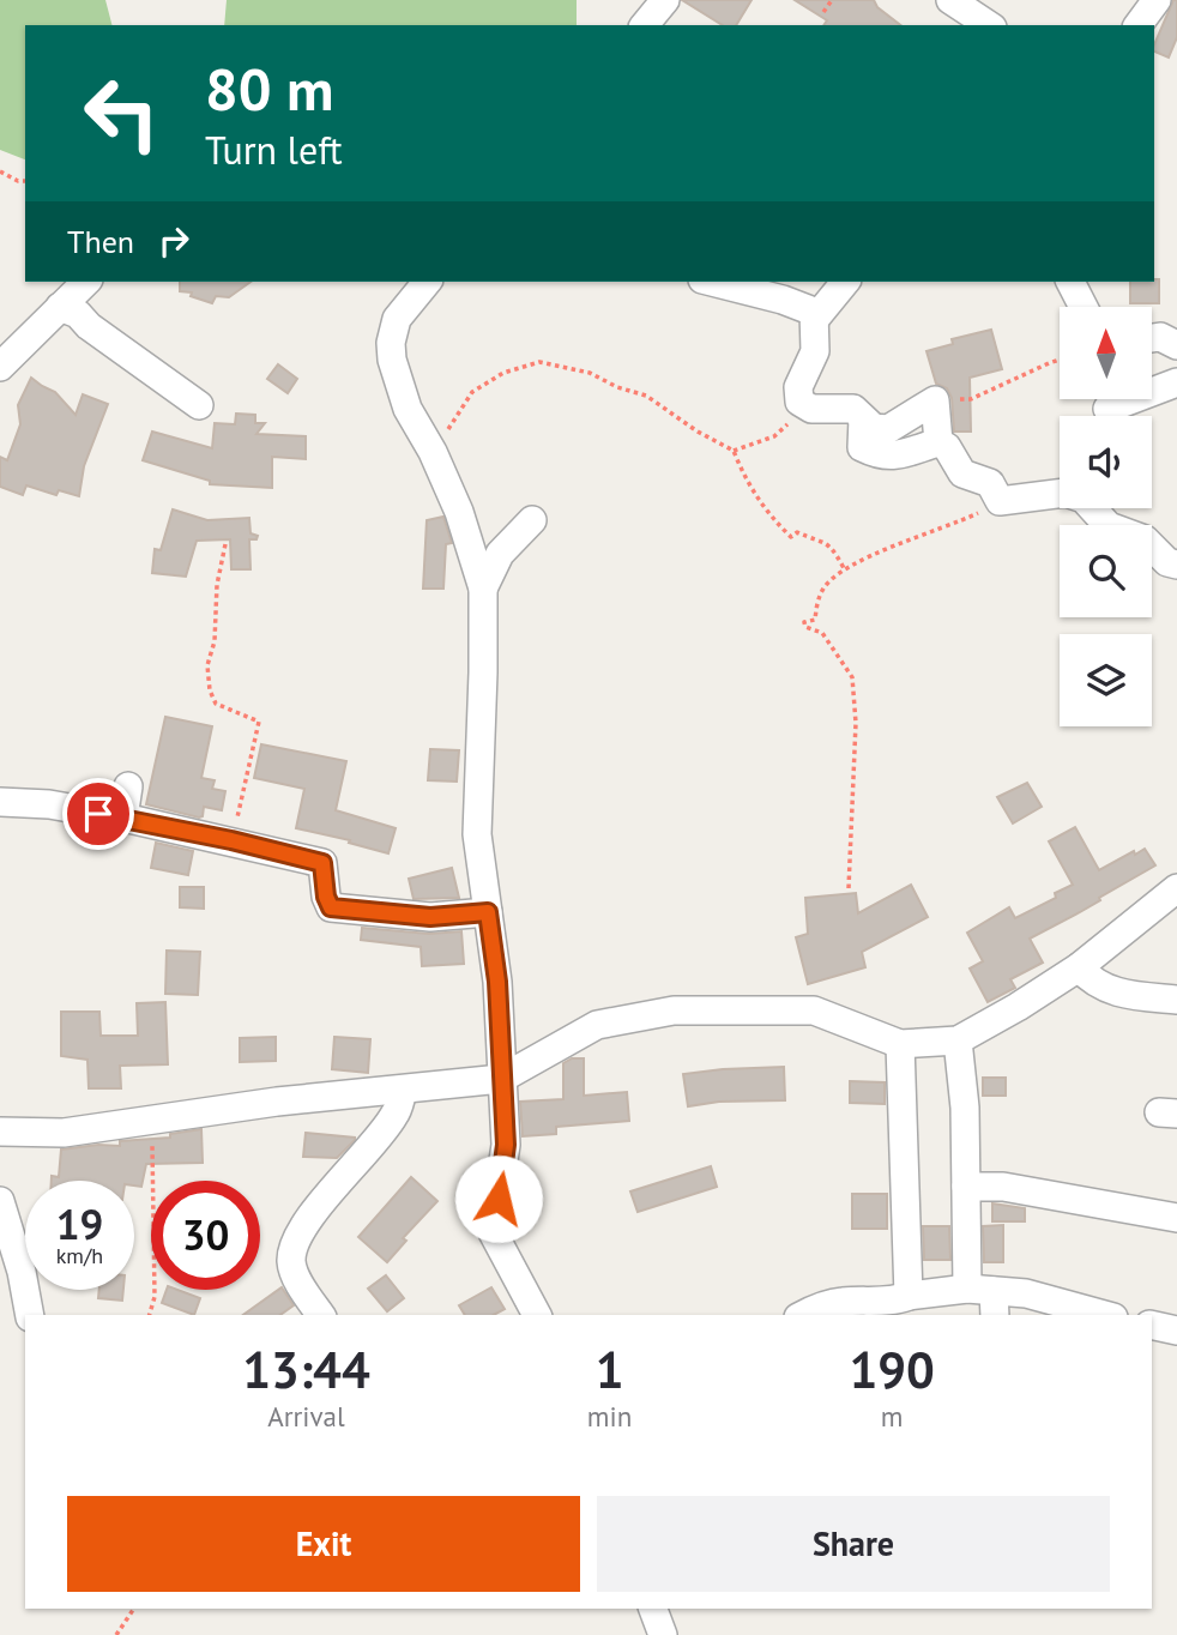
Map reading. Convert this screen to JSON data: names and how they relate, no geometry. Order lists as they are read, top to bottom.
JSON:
{
  "north": "top",
  "page": {
    "turn": ["80 m", "Turn left"],
    "then": "Then",
    "speed": "19 km/h",
    "limit": "30",
    "eta": [
      "13:44",
      "Arrival",
      "1",
      "min",
      "190",
      "m"
    ],
    "buttons": ["Exit", "Share"]
  }
}
